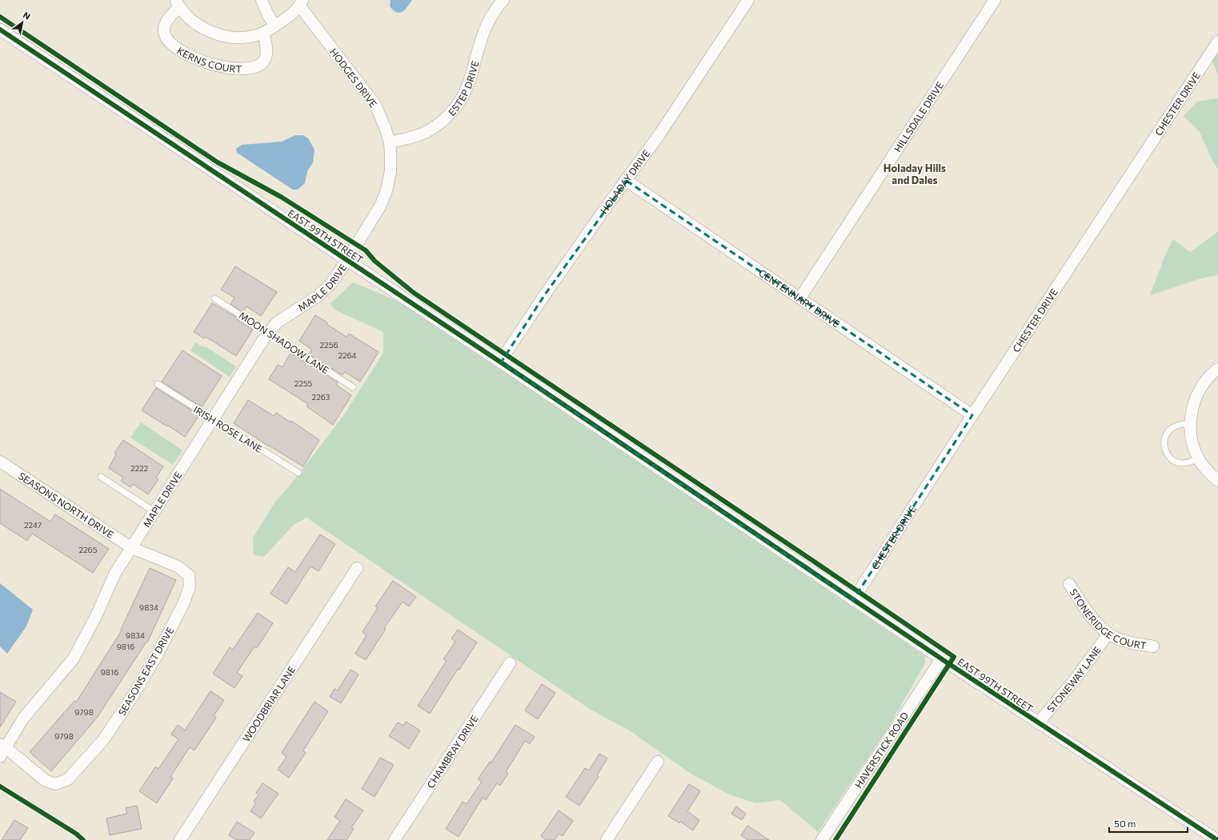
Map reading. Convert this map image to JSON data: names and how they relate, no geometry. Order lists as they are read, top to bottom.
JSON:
{
  "streets": {
    "street": [
      "KERNS COURT",
      "HODGES DRIVE",
      "ESTEP DRIVE",
      "CHESTER DRIVE",
      "HILLSDALE DRIVE",
      "HOLADAY DRIVE",
      "EAST 99TH STREET",
      "MAPLE DRIVE",
      "CENTENNARY DRIVE",
      "SEASONS NORTH DRIVE",
      "STONERIDGE COURT",
      "SEASONS EAST DRIVE",
      "STONEWAY LANE",
      "WOODBRIAR LANE",
      "HAVERSTICK ROAD",
      "CHAMBRAY DRIVE"
    ],
    "lane": ["MOON SHADOW LANE", "IRISH ROSE LANE"]
  },
  "crossings": [
    ["KERNS COURT", "HODGES DRIVE"],
    ["HODGES DRIVE", "ESTEP DRIVE"],
    ["HODGES DRIVE", "EAST 99TH STREET"],
    ["HODGES DRIVE", "MAPLE DRIVE"],
    ["CHESTER DRIVE", "EAST 99TH STREET"],
    ["CHESTER DRIVE", "CENTENNARY DRIVE"],
    ["HILLSDALE DRIVE", "CENTENNARY DRIVE"],
    ["HOLADAY DRIVE", "EAST 99TH STREET"],
    ["HOLADAY DRIVE", "CENTENNARY DRIVE"],
    ["EAST 99TH STREET", "MAPLE DRIVE"],
    ["EAST 99TH STREET", "STONEWAY LANE"],
    ["EAST 99TH STREET", "HAVERSTICK ROAD"],
    ["MAPLE DRIVE", "MOON SHADOW LANE"],
    ["MAPLE DRIVE", "IRISH ROSE LANE"],
    ["MAPLE DRIVE", "SEASONS NORTH DRIVE"],
    ["MAPLE DRIVE", "SEASONS EAST DRIVE"],
    ["SEASONS NORTH DRIVE", "SEASONS EAST DRIVE"],
    ["STONERIDGE COURT", "STONEWAY LANE"]
  ],
  "districts": ["Holaday Hills and Dales"],
  "house_numbers": [
    "2256",
    "2264",
    "2255",
    "2263",
    "2222",
    "2247",
    "2265",
    "9834",
    "9834",
    "9816",
    "9816",
    "9798",
    "9798"
  ],
  "scale_bar": "50 m",
  "north": "top right"
}
